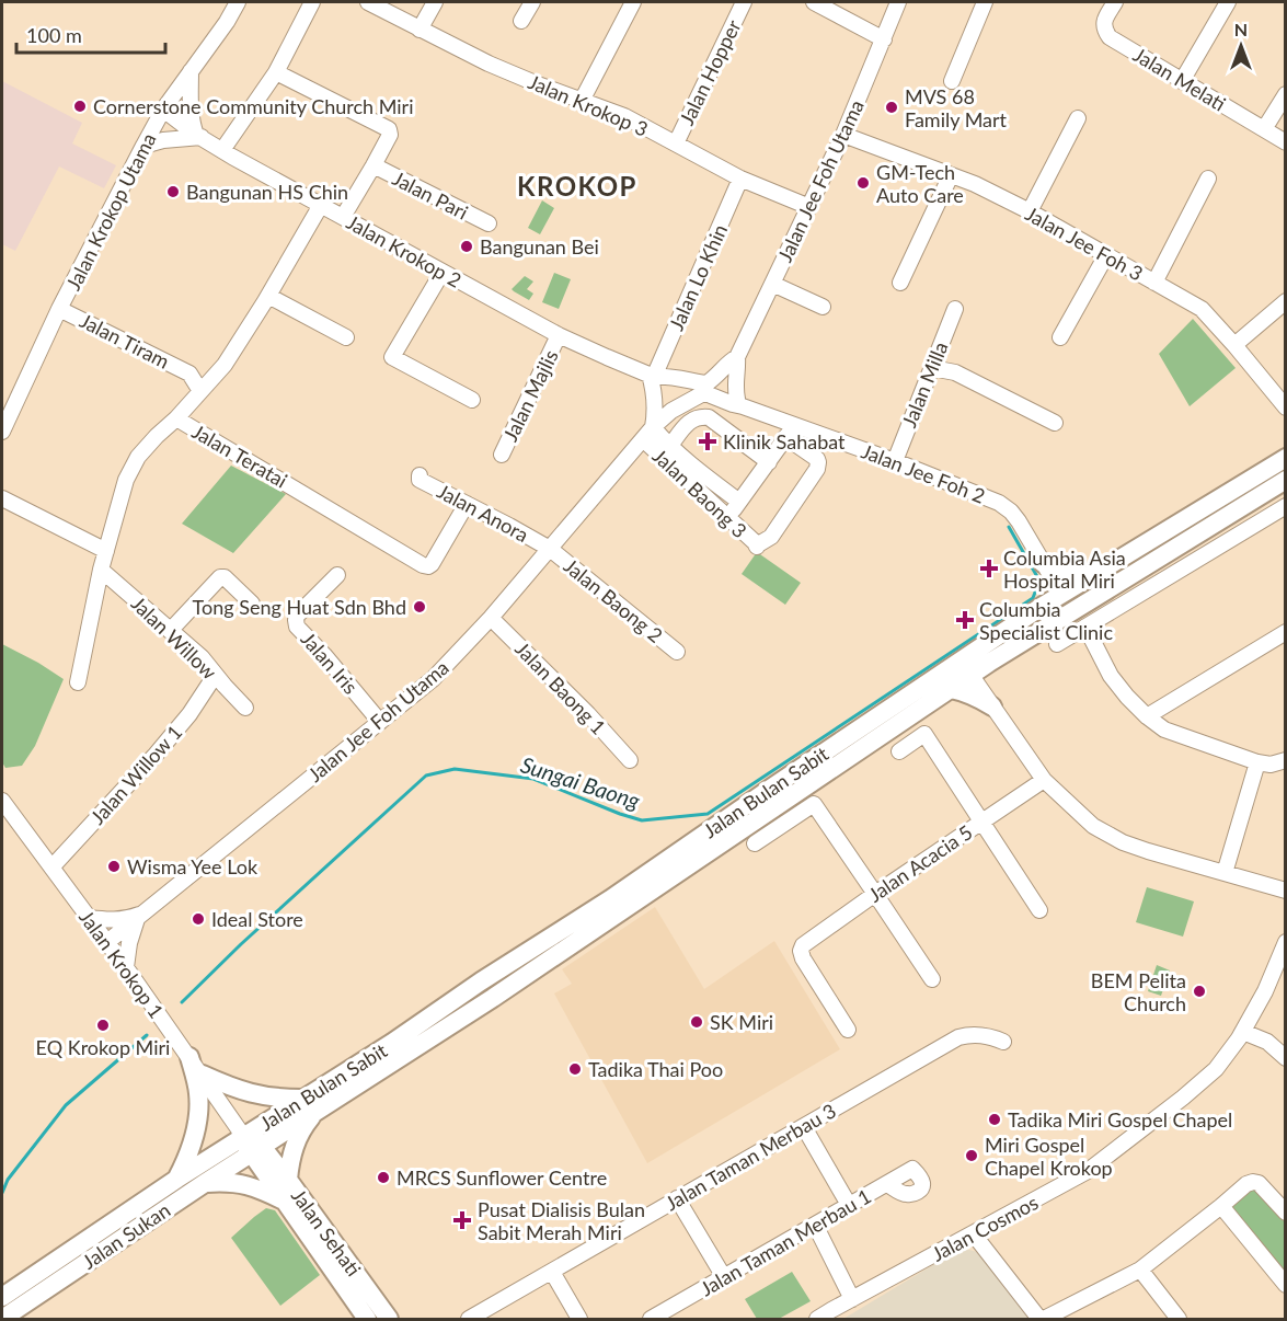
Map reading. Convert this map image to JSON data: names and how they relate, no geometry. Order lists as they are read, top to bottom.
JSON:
{
  "streets": {
    "main road": ["Jalan Bulan Sabit", "Jalan Sehati", "Jalan Sukan"],
    "street": [
      "Jalan Hopper",
      "Jalan Melati",
      "Jalan Krokop 3",
      "Jalan Jee Foh Utama",
      "Jalan Pari",
      "Jalan Krokop Utama",
      "Jalan Jee Foh 3",
      "Jalan Krokop 2",
      "Jalan Lo Khin",
      "Jalan Tiram",
      "Jalan Milla",
      "Jalan Majlis",
      "Jalan Teratai",
      "Jalan Jee Foh 2",
      "Jalan Baong 3",
      "Jalan Anora",
      "Jalan Baong 2",
      "Jalan Willow",
      "Jalan Iris",
      "Jalan Baong 1",
      "Jalan Willow 1",
      "Jalan Acacia 5",
      "Jalan Krokop 1",
      "Jalan Taman Merbau 3",
      "Jalan Cosmos",
      "Jalan Taman Merbau 1"
    ]
  },
  "crossings": [
    ["Jalan Hopper", "Jalan Krokop 3"],
    ["Jalan Krokop 3", "Jalan Jee Foh Utama"],
    ["Jalan Krokop 3", "Jalan Lo Khin"],
    ["Jalan Jee Foh Utama", "Jalan Jee Foh 3"],
    ["Jalan Jee Foh Utama", "Jalan Krokop 2"],
    ["Jalan Jee Foh Utama", "Jalan Jee Foh 2"],
    ["Jalan Jee Foh Utama", "Jalan Baong 3"],
    ["Jalan Jee Foh Utama", "Jalan Anora"],
    ["Jalan Jee Foh Utama", "Jalan Baong 2"],
    ["Jalan Jee Foh Utama", "Jalan Iris"],
    ["Jalan Jee Foh Utama", "Jalan Baong 1"],
    ["Jalan Jee Foh Utama", "Jalan Krokop 1"],
    ["Jalan Krokop Utama", "Jalan Krokop 2"],
    ["Jalan Krokop Utama", "Jalan Tiram"],
    ["Jalan Krokop 2", "Jalan Lo Khin"],
    ["Jalan Krokop 2", "Jalan Majlis"],
    ["Jalan Krokop 2", "Jalan Teratai"],
    ["Jalan Krokop 2", "Jalan Jee Foh 2"],
    ["Jalan Milla", "Jalan Jee Foh 2"],
    ["Jalan Teratai", "Jalan Anora"],
    ["Jalan Jee Foh 2", "Jalan Baong 3"],
    ["Jalan Jee Foh 2", "Jalan Bulan Sabit"],
    ["Jalan Anora", "Jalan Baong 2"],
    ["Jalan Willow", "Jalan Willow 1"],
    ["Jalan Willow 1", "Jalan Krokop 1"],
    ["Jalan Bulan Sabit", "Jalan Krokop 1"],
    ["Jalan Bulan Sabit", "Jalan Sehati"],
    ["Jalan Bulan Sabit", "Jalan Sukan"],
    ["Jalan Krokop 1", "Jalan Sehati"],
    ["Jalan Krokop 1", "Jalan Sukan"],
    ["Jalan Sehati", "Jalan Sukan"]
  ],
  "districts": ["KROKOP"],
  "water": ["Sungai Baong"],
  "places": {
    "other": [
      "Cornerstone Community Church Miri",
      "MVS 68 Family Mart",
      "GM-Tech Auto Care",
      "Bangunan HS Chin",
      "Bangunan Bei",
      "Tong Seng Huat Sdn Bhd",
      "Wisma Yee Lok",
      "Ideal Store",
      "BEM Pelita Church",
      "SK Miri",
      "EQ Krokop Miri",
      "Tadika Thai Poo",
      "Tadika Miri Gospel Chapel",
      "Miri Gospel Chapel Krokop",
      "MRCS Sunflower Centre"
    ],
    "health": [
      "Klinik Sahabat",
      "Columbia Asia Hospital Miri",
      "Columbia Specialist Clinic",
      "Pusat Dialisis Bulan Sabit Merah Miri"
    ]
  },
  "scale_bar": "100 m",
  "north": "top"
}
